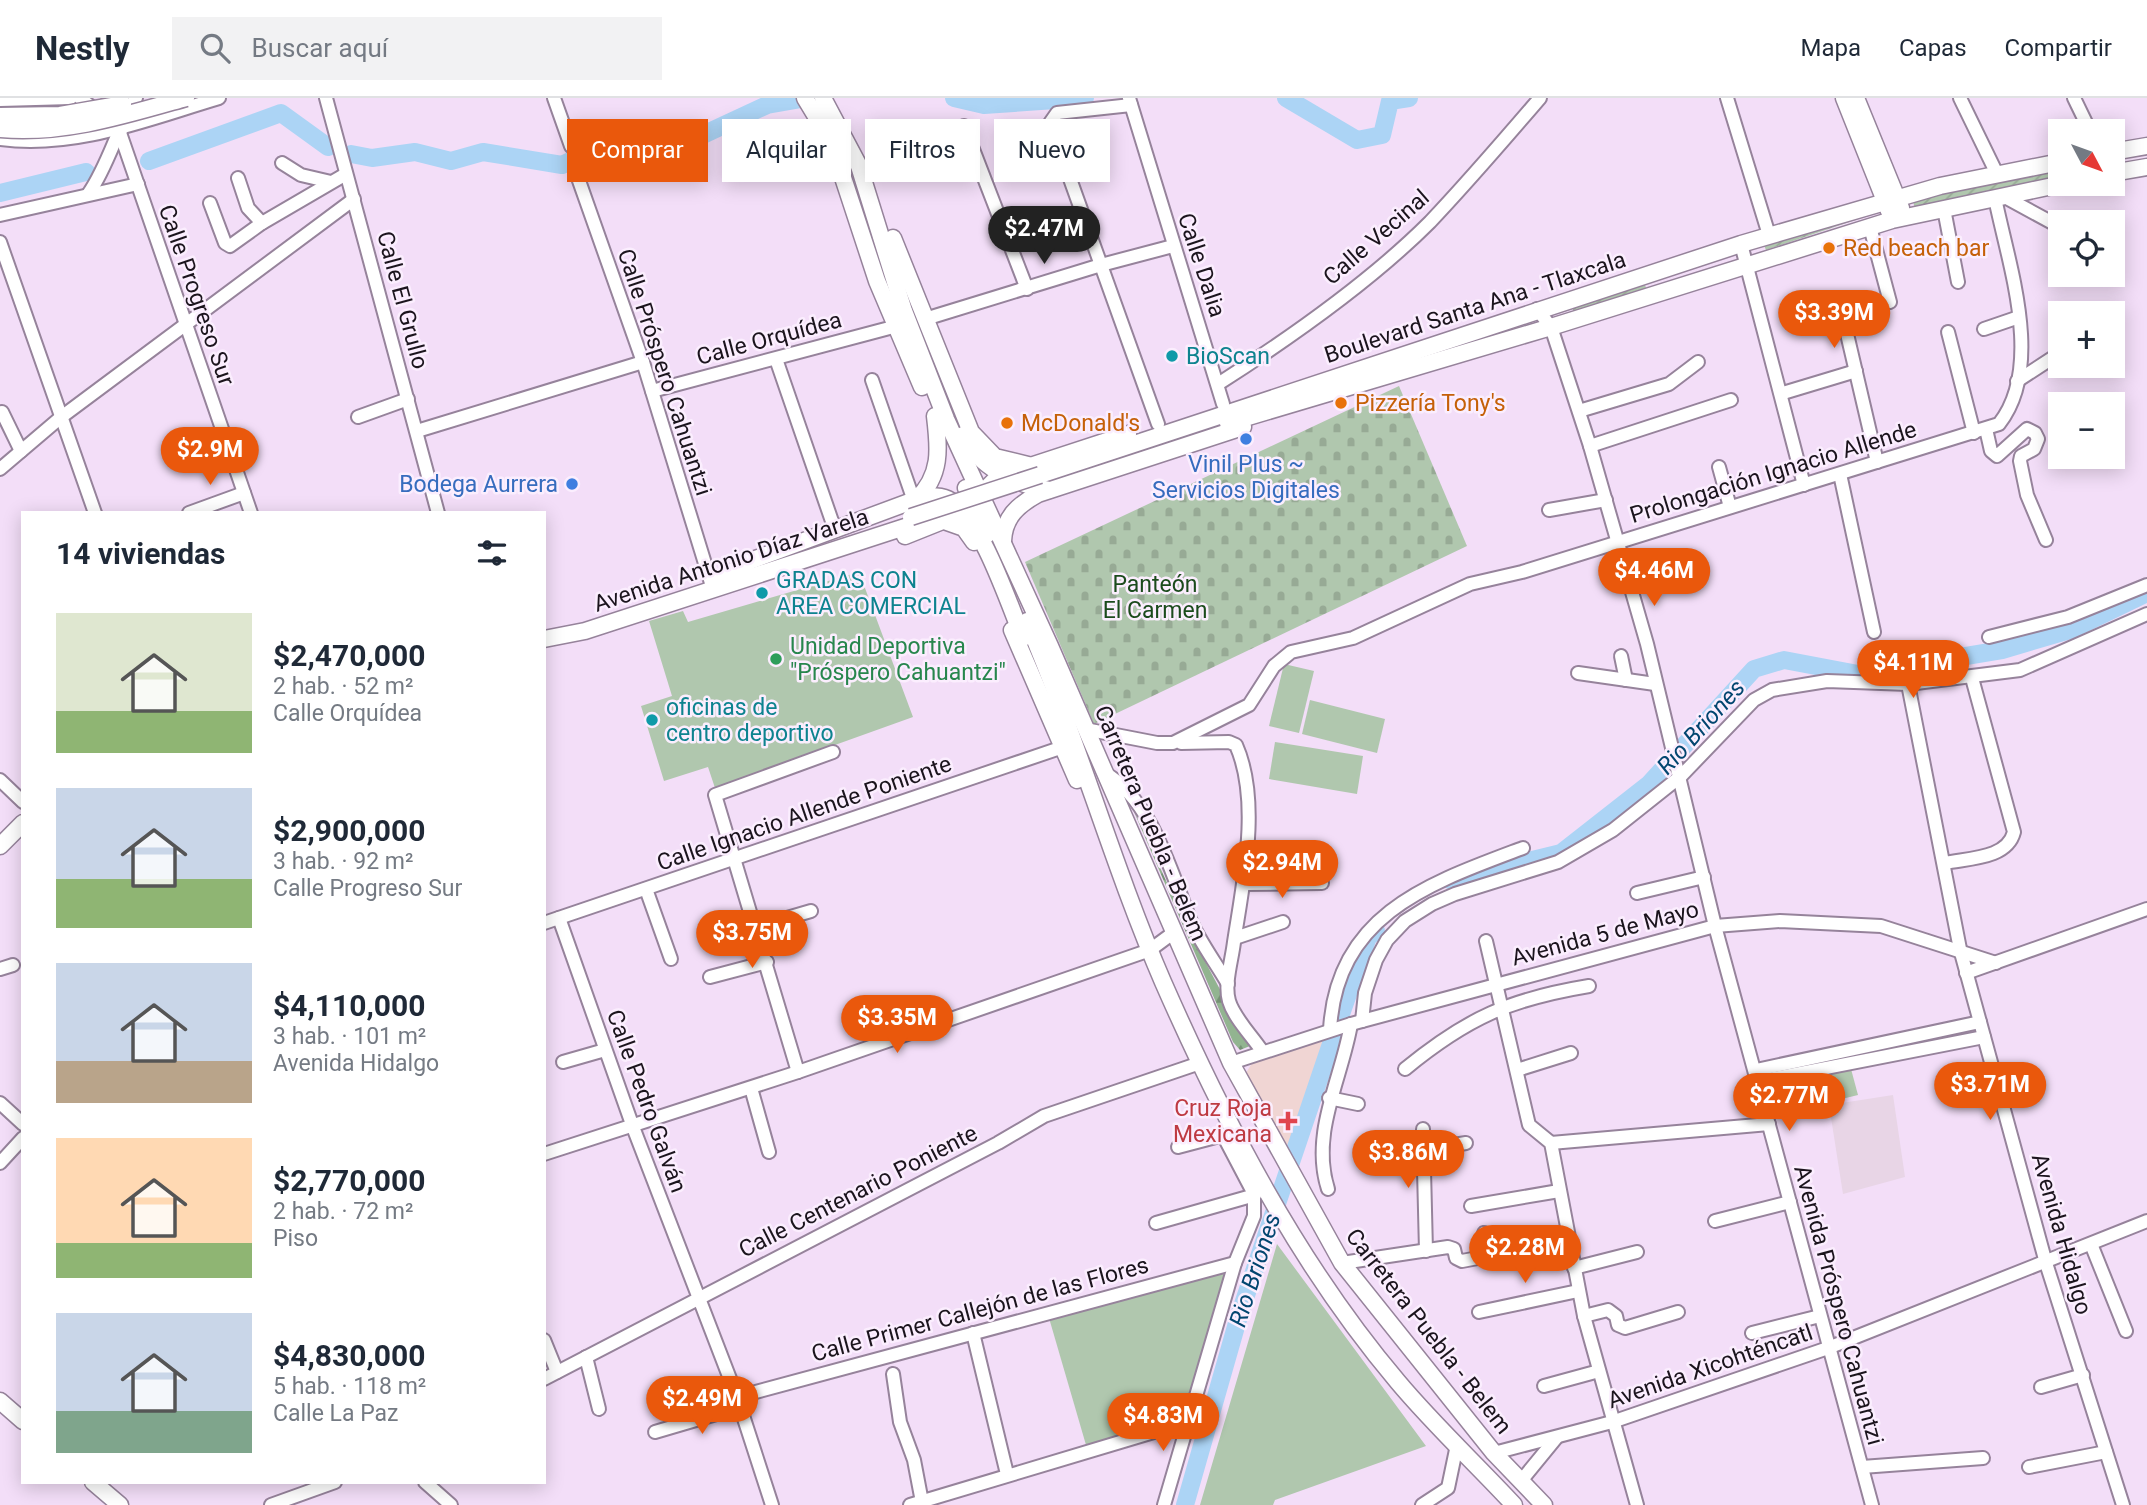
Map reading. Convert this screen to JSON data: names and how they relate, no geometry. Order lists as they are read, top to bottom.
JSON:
{
  "streets": {
    "main road": ["Boulevard Santa Ana - Tlaxcala", "Avenida Antonio Díaz Varela", "Carretera Puebla - Belem"],
    "street": [
      "Calle Vecinal",
      "Calle Dalia",
      "Calle Progreso Sur",
      "Calle El Grullo",
      "Calle Orquídea",
      "Calle Próspero Cahuantzi",
      "Prolongación Ignacio Allende",
      "Calle Ignacio Allende Poniente",
      "Avenida 5 de Mayo",
      "Calle Pedro Galván",
      "Calle Centenario Poniente",
      "Avenida Hidalgo",
      "Avenida Próspero Cahuantzi",
      "Calle Primer Callejón de las Flores",
      "Avenida Xicohténcatl"
    ]
  },
  "crossings": [
    ["Calle Vecinal", "Calle Dalia"],
    ["Boulevard Santa Ana - Tlaxcala", "Prolongación Ignacio Allende"],
    ["Boulevard Santa Ana - Tlaxcala", "Avenida Antonio Díaz Varela"],
    ["Boulevard Santa Ana - Tlaxcala", "Avenida Próspero Cahuantzi"],
    ["Calle Orquídea", "Calle Próspero Cahuantzi"],
    ["Calle Orquídea", "Carretera Puebla - Belem"],
    ["Calle Próspero Cahuantzi", "Avenida Antonio Díaz Varela"],
    ["Prolongación Ignacio Allende", "Avenida Próspero Cahuantzi"],
    ["Calle Ignacio Allende Poniente", "Carretera Puebla - Belem"],
    ["Calle Ignacio Allende Poniente", "Calle Pedro Galván"],
    ["Carretera Puebla - Belem", "Avenida 5 de Mayo"],
    ["Carretera Puebla - Belem", "Calle Centenario Poniente"],
    ["Carretera Puebla - Belem", "Avenida Xicohténcatl"],
    ["Avenida 5 de Mayo", "Avenida Hidalgo"],
    ["Avenida 5 de Mayo", "Avenida Próspero Cahuantzi"],
    ["Calle Pedro Galván", "Calle Centenario Poniente"],
    ["Calle Pedro Galván", "Calle Primer Callejón de las Flores"],
    ["Avenida Hidalgo", "Avenida Xicohténcatl"],
    ["Avenida Próspero Cahuantzi", "Avenida Xicohténcatl"]
  ],
  "water": ["Rio Briones"],
  "parks": ["Panteón El Carmen"],
  "places": {
    "other": [
      "Red beach bar",
      "BioScan",
      "Pizzería Tony's",
      "McDonald's",
      "Vinil Plus ~ Servicios Digitales",
      "Bodega Aurrera",
      "GRADAS CON AREA COMERCIAL",
      "Unidad Deportiva \"Próspero Cahuantzi\"",
      "oficinas de centro deportivo"
    ],
    "health": ["Cruz Roja Mexicana"]
  },
  "north": "bottom right",
  "page": {
    "header": "Nestly",
    "search": "Buscar aquí",
    "nav": ["Mapa", "Capas", "Compartir"],
    "map_buttons": ["+", "−"],
    "chip": [
      "Comprar",
      "Alquilar",
      "Filtros",
      "Nuevo"
    ],
    "price": [
      "$2.47M",
      "$3.39M",
      "$2.9M",
      "$4.46M",
      "$4.11M",
      "$2.94M",
      "$3.75M",
      "$3.35M",
      "$3.71M",
      "$2.77M",
      "$3.86M",
      "$2.28M",
      "$2.49M",
      "$4.83M"
    ],
    "heading": "14 viviendas",
    "list": [
      {
        "name": "$2,470,000",
        "note": "2 hab. · 52 m² · Calle Orquídea"
      },
      {
        "name": "$2,900,000",
        "note": "3 hab. · 92 m² · Calle Progreso Sur"
      },
      {
        "name": "$4,110,000",
        "note": "3 hab. · 101 m² · Avenida Hidalgo"
      },
      {
        "name": "$2,770,000",
        "note": "2 hab. · 72 m² · Piso"
      },
      {
        "name": "$4,830,000",
        "note": "5 hab. · 118 m² · Calle La Paz"
      }
    ]
  }
}
